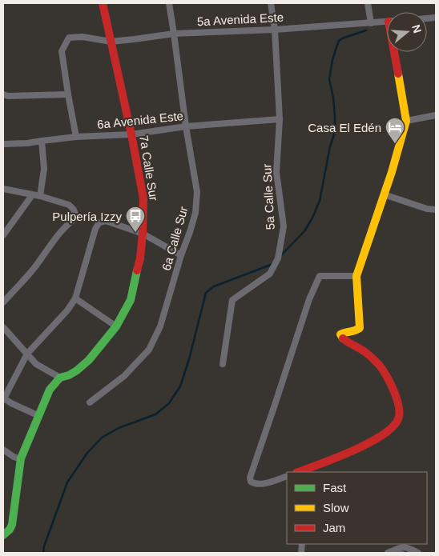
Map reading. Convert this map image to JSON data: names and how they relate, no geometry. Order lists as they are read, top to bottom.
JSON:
{
  "streets": {
    "street": [
      "5a Avenida Este",
      "6a Avenida Este",
      "7a Calle Sur",
      "5a Calle Sur",
      "6a Calle Sur"
    ]
  },
  "crossings": [
    ["5a Avenida Este", "7a Calle Sur"],
    ["5a Avenida Este", "5a Calle Sur"],
    ["5a Avenida Este", "6a Calle Sur"],
    ["6a Avenida Este", "7a Calle Sur"],
    ["6a Avenida Este", "5a Calle Sur"],
    ["6a Avenida Este", "6a Calle Sur"]
  ],
  "places": {
    "hotel": ["Casa El Edén"],
    "bus stop": ["Pulpería Izzy"]
  },
  "legend": ["Fast", "Slow", "Jam"],
  "north": "right"
}
